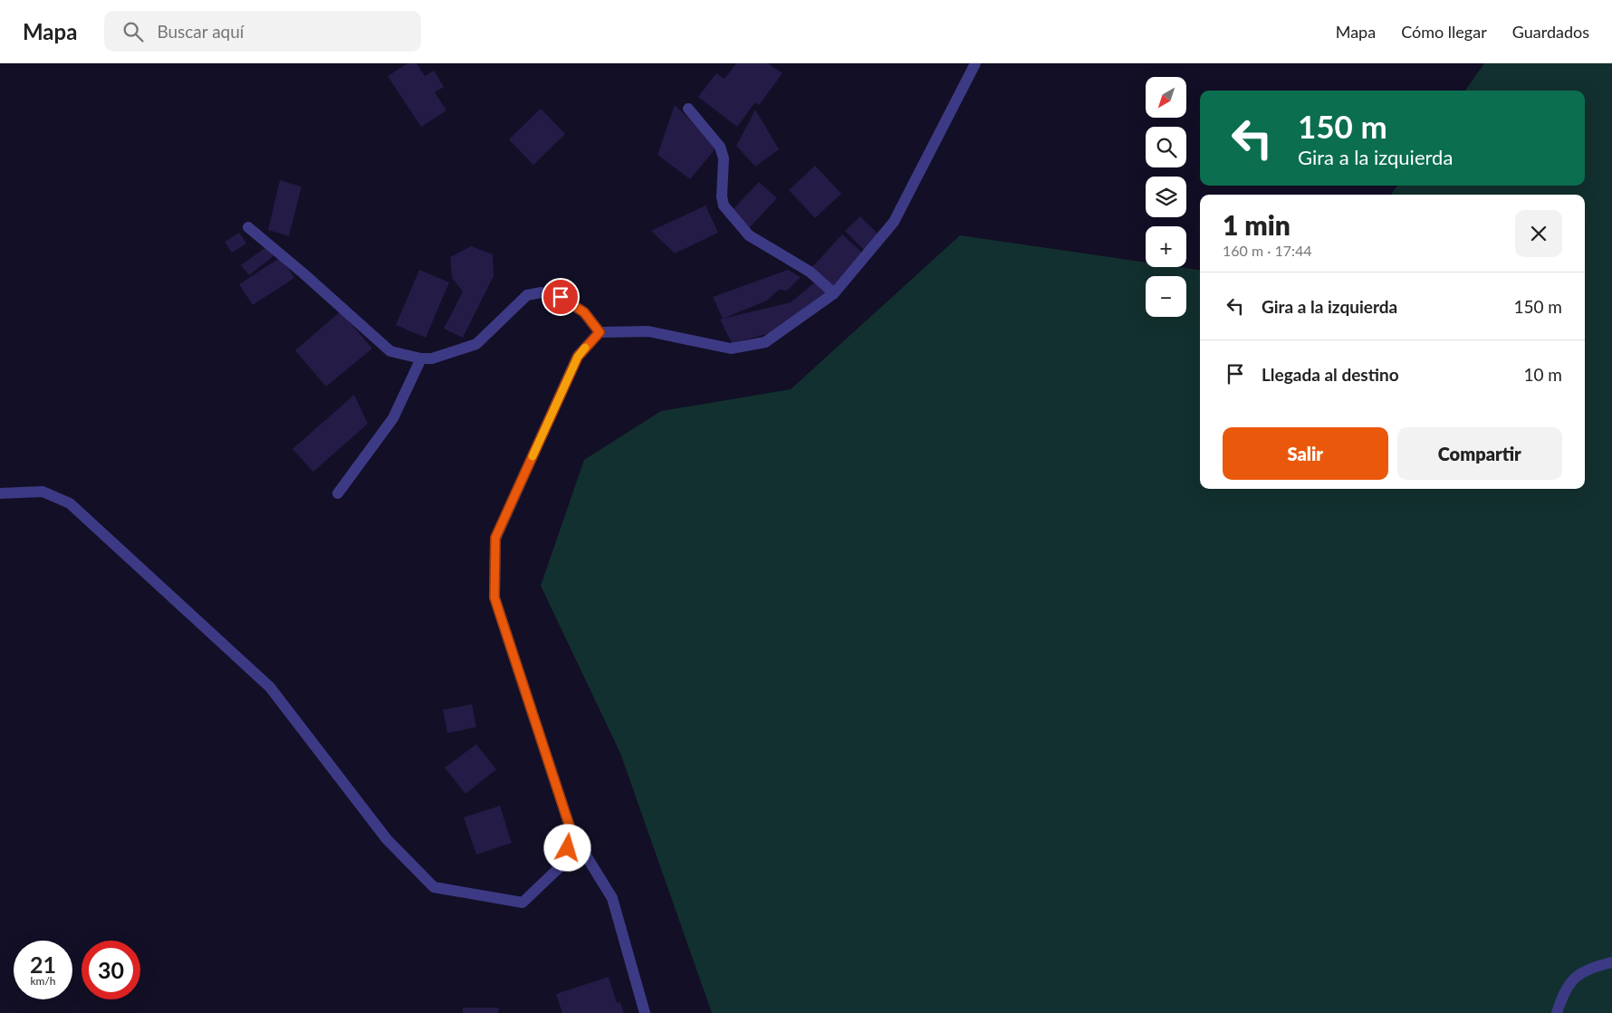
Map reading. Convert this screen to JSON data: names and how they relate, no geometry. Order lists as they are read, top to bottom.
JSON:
{
  "north": "bottom left",
  "page": {
    "header": "Mapa",
    "search": "Buscar aquí",
    "nav": ["Mapa", "Cómo llegar", "Guardados"],
    "map_buttons": ["+", "−"],
    "turn": ["150 m", "Gira a la izquierda"],
    "heading": ["1 min", "160 m · 17:44"],
    "list": [
      {
        "name": "Gira a la izquierda",
        "value": "150 m"
      },
      {
        "name": "Llegada al destino",
        "value": "10 m"
      }
    ],
    "buttons": ["Salir", "Compartir"],
    "speed": "21 km/h",
    "limit": "30"
  }
}
